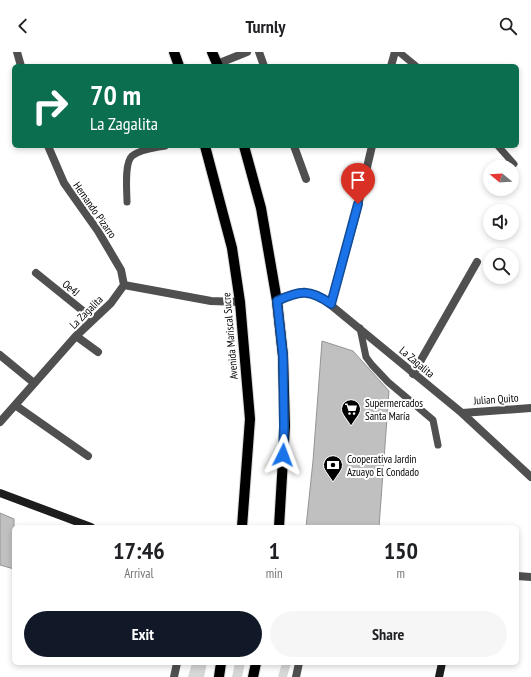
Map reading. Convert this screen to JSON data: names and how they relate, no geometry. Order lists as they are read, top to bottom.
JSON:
{
  "streets": {
    "main road": ["Avenida Mariscal Sucre"],
    "street": [
      "Hernando Pizarro",
      "Oe4J",
      "La Zagalita",
      "Julian Quito"
    ]
  },
  "crossings": [
    ["Hernando Pizarro", "La Zagalita"],
    ["Oe4J", "La Zagalita"],
    ["La Zagalita", "Julian Quito"]
  ],
  "places": {
    "supermarket": ["Supermercados Santa María"],
    "bank": ["Cooperativa Jardin Azuayo El Condado"]
  },
  "north": "left",
  "page": {
    "header": "Turnly",
    "turn": ["70 m", "La Zagalita"],
    "eta": [
      "17:46",
      "Arrival",
      "1",
      "min",
      "150",
      "m"
    ],
    "buttons": ["Exit", "Share"]
  }
}
